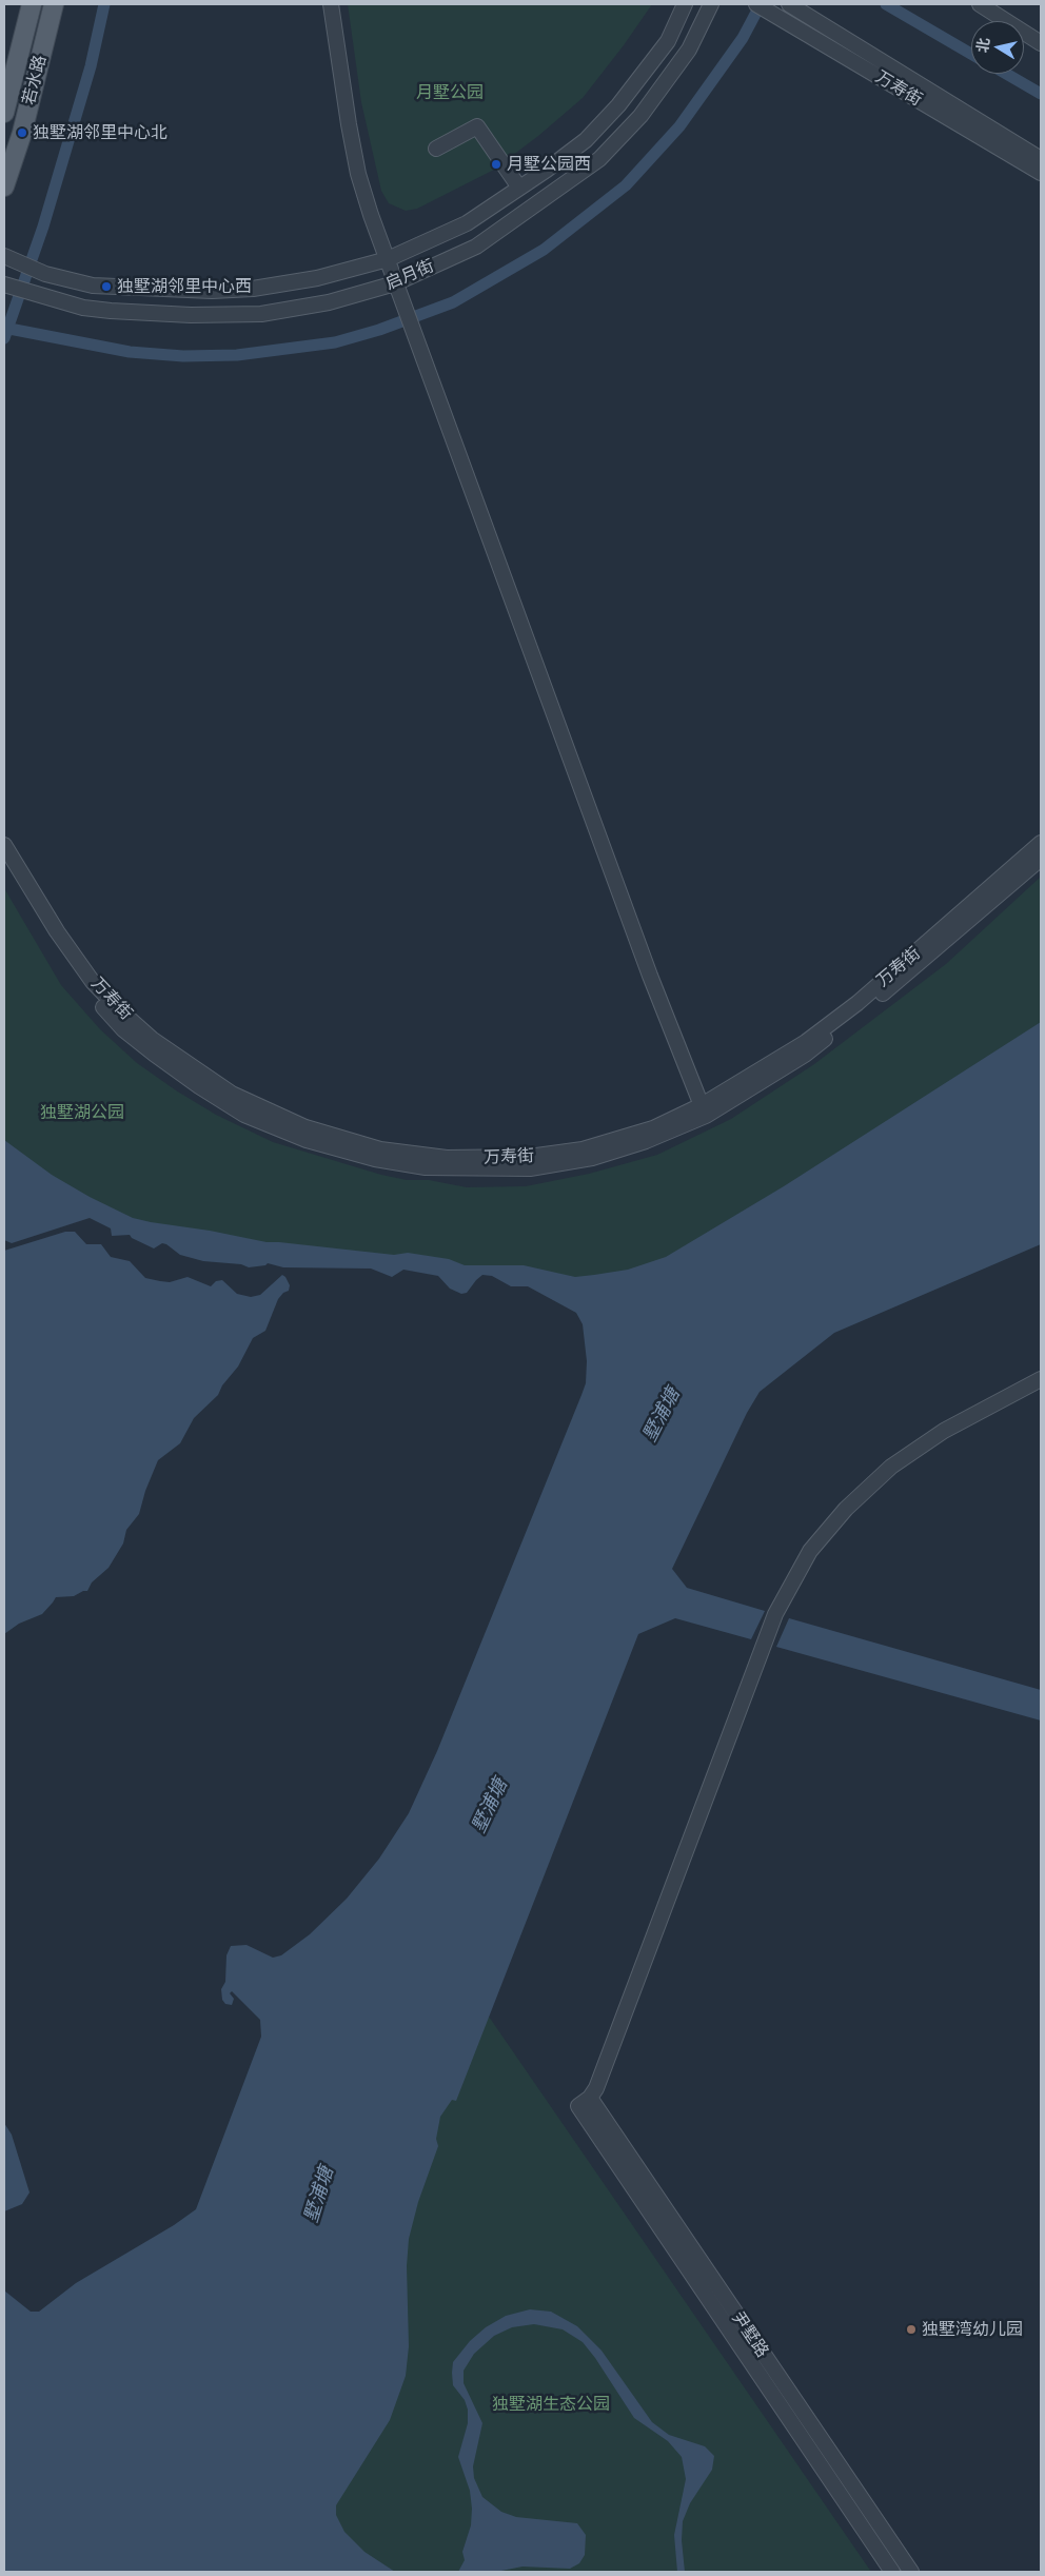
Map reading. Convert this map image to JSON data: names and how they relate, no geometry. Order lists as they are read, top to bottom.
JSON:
{
  "streets": {
    "main road": ["若水路"],
    "street": ["万寿街", "启月街", "尹墅路"]
  },
  "water": ["墅浦塘"],
  "parks": ["月墅公园", "独墅湖公园", "独墅湖生态公园"],
  "places": [
    "独墅湖邻里中心北",
    "月墅公园西",
    "独墅湖邻里中心西",
    "独墅湾幼儿园"
  ],
  "north": "left"
}
